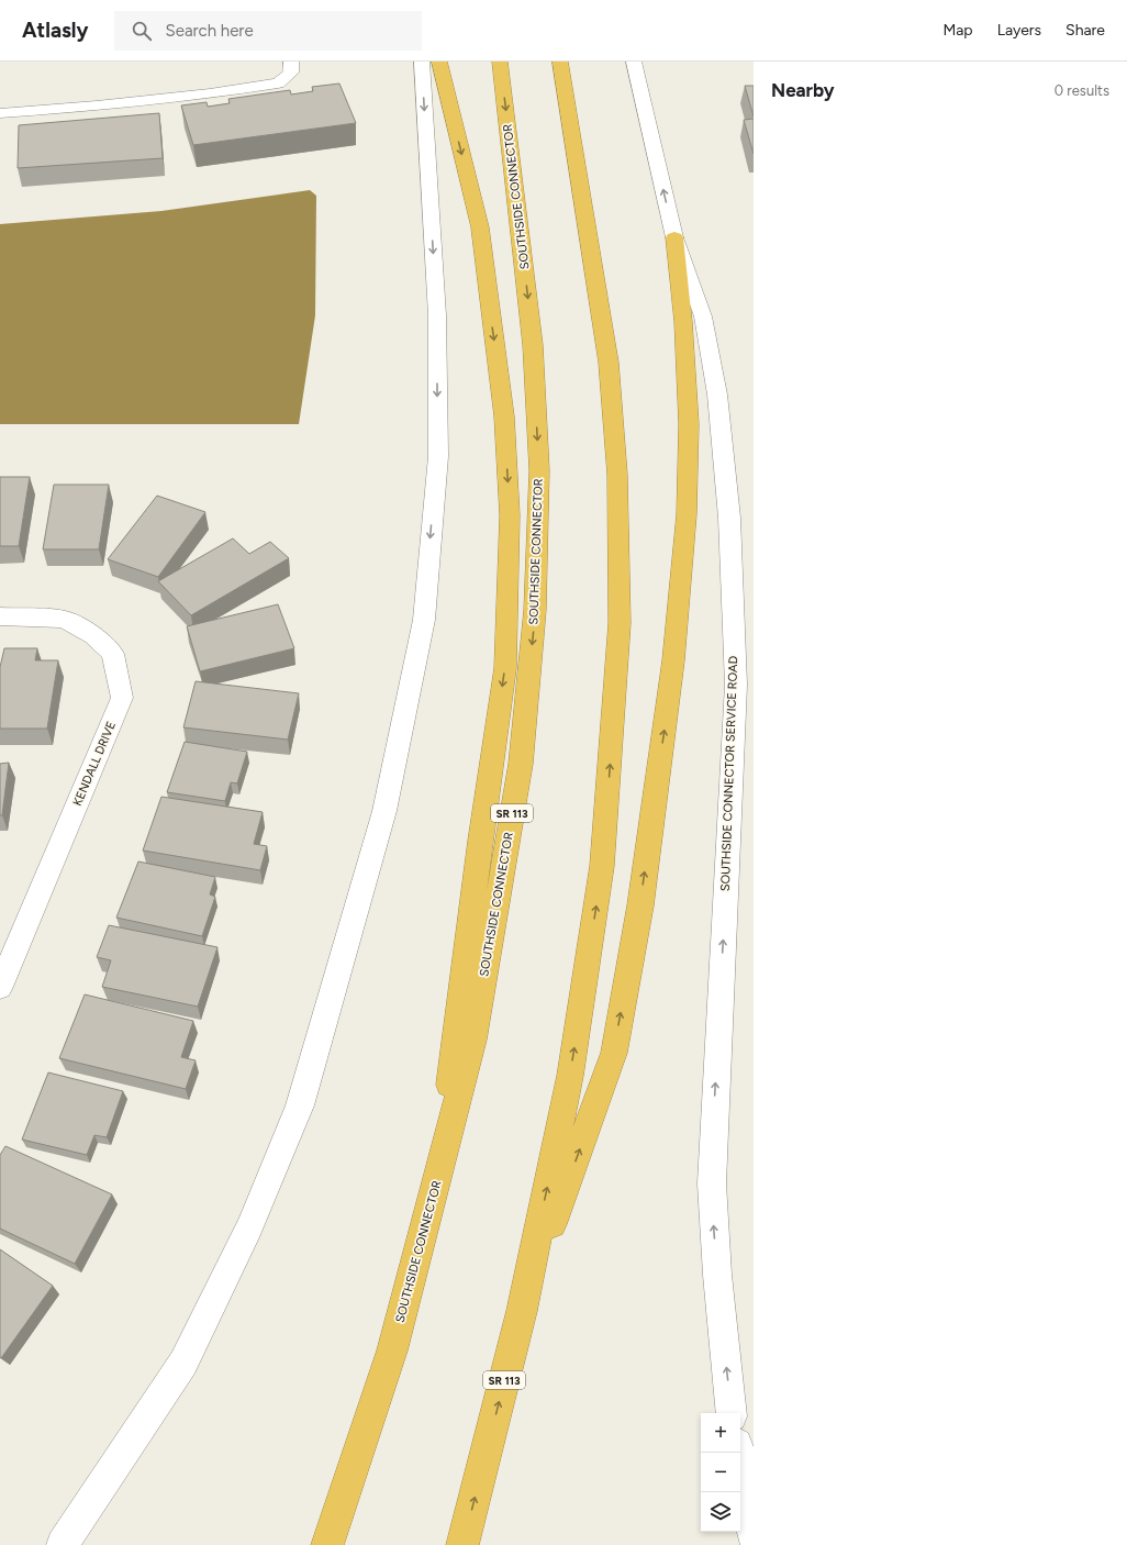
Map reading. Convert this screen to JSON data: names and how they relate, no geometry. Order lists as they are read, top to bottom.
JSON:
{
  "streets": {
    "highway": ["SOUTHSIDE CONNECTOR", "SR 113"],
    "street": ["KENDALL DRIVE", "SOUTHSIDE CONNECTOR SERVICE ROAD"]
  },
  "one_way": ["SOUTHSIDE CONNECTOR SERVICE ROAD"],
  "page": {
    "header": "Atlasly",
    "search": "Search here",
    "nav": ["Map", "Layers", "Share"],
    "heading": ["Nearby", "0 results"],
    "map_buttons": ["+", "−"]
  }
}
